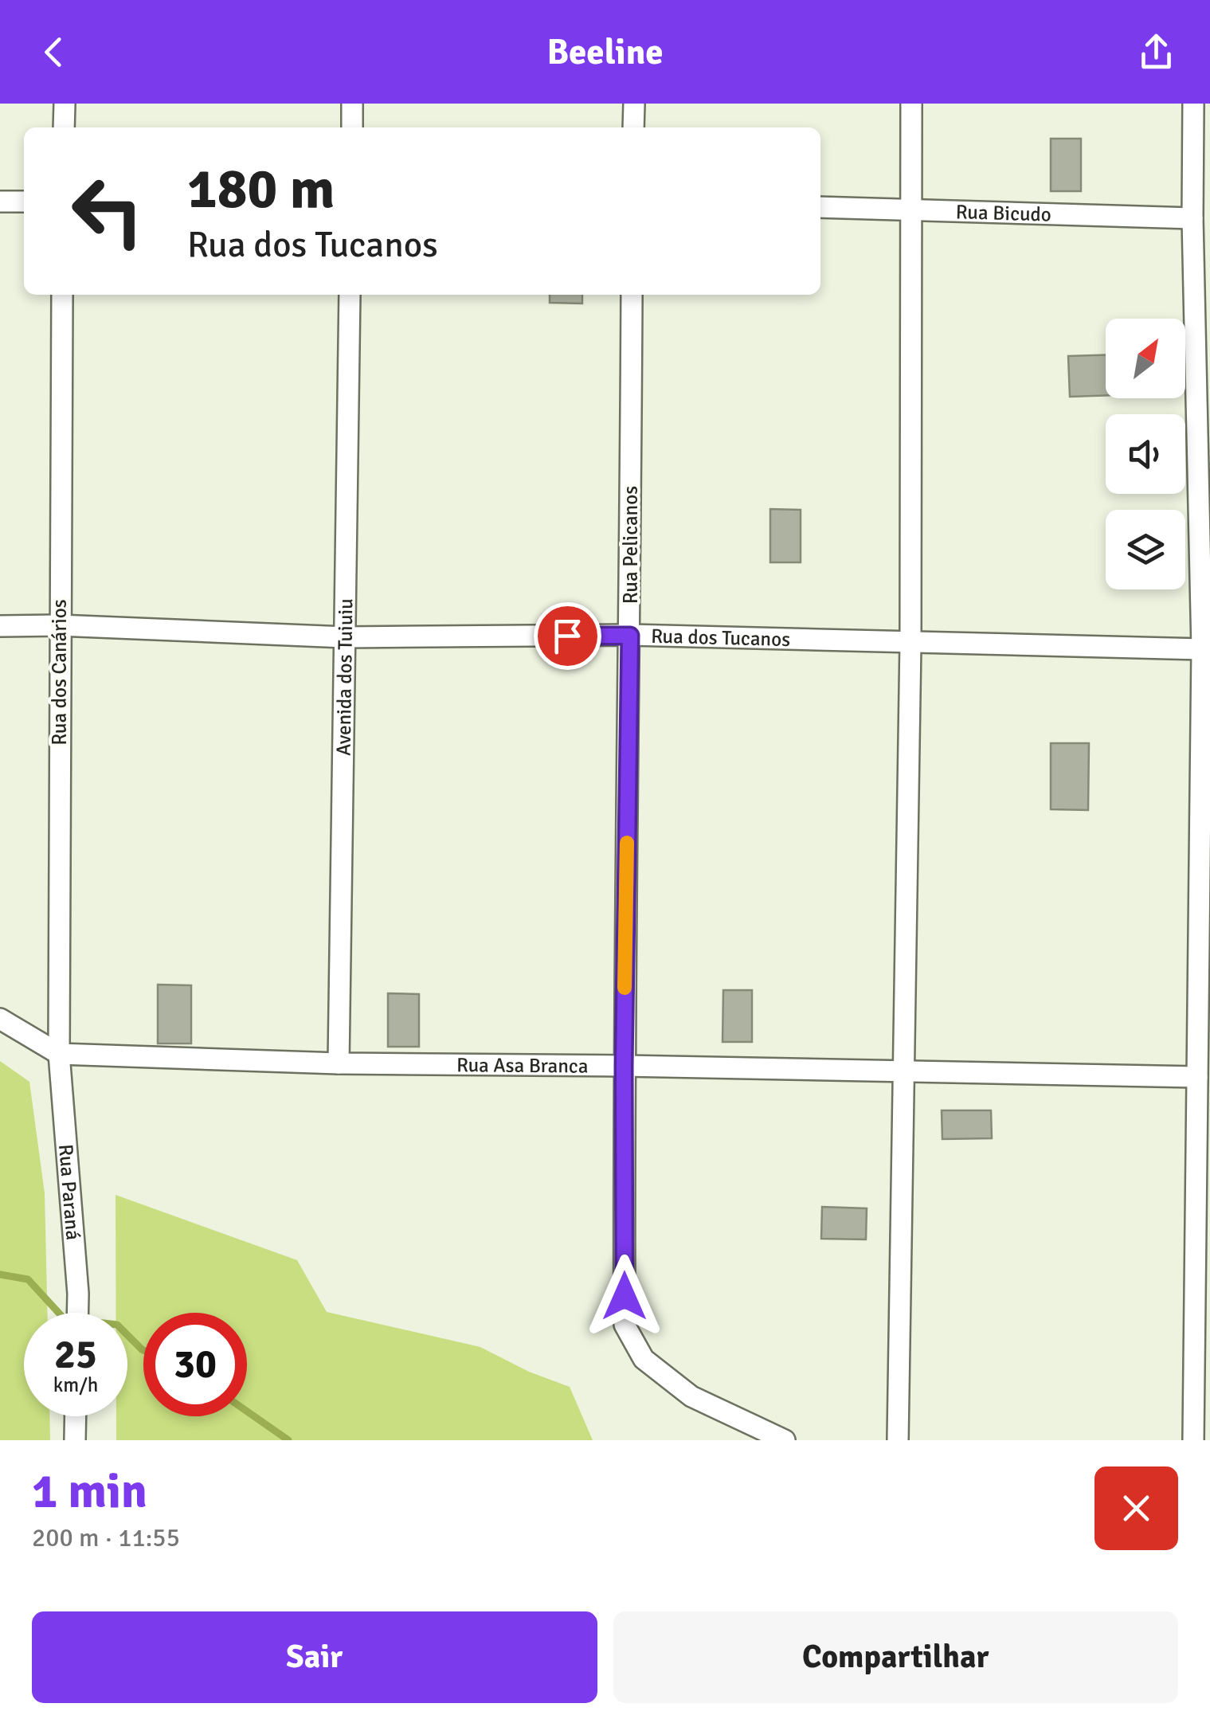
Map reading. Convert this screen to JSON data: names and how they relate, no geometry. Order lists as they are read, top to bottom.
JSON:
{
  "streets": {
    "street": [
      "Rua Bicudo",
      "Rua Pelicanos",
      "Rua dos Tucanos",
      "Rua dos Canários",
      "Avenida dos Tuiuiu",
      "Rua Asa Branca",
      "Rua Paraná"
    ]
  },
  "crossings": [
    ["Rua Pelicanos", "Rua dos Tucanos"],
    ["Rua Pelicanos", "Rua Asa Branca"],
    ["Rua dos Tucanos", "Rua dos Canários"],
    ["Rua dos Tucanos", "Avenida dos Tuiuiu"],
    ["Rua dos Canários", "Rua Asa Branca"],
    ["Rua dos Canários", "Rua Paraná"],
    ["Avenida dos Tuiuiu", "Rua Asa Branca"],
    ["Rua Asa Branca", "Rua Paraná"]
  ],
  "north": "top right",
  "page": {
    "header": "Beeline",
    "turn": ["180 m", "Rua dos Tucanos"],
    "speed": "25 km/h",
    "limit": "30",
    "heading": ["1 min", "200 m · 11:55"],
    "buttons": ["Sair", "Compartilhar"]
  }
}
